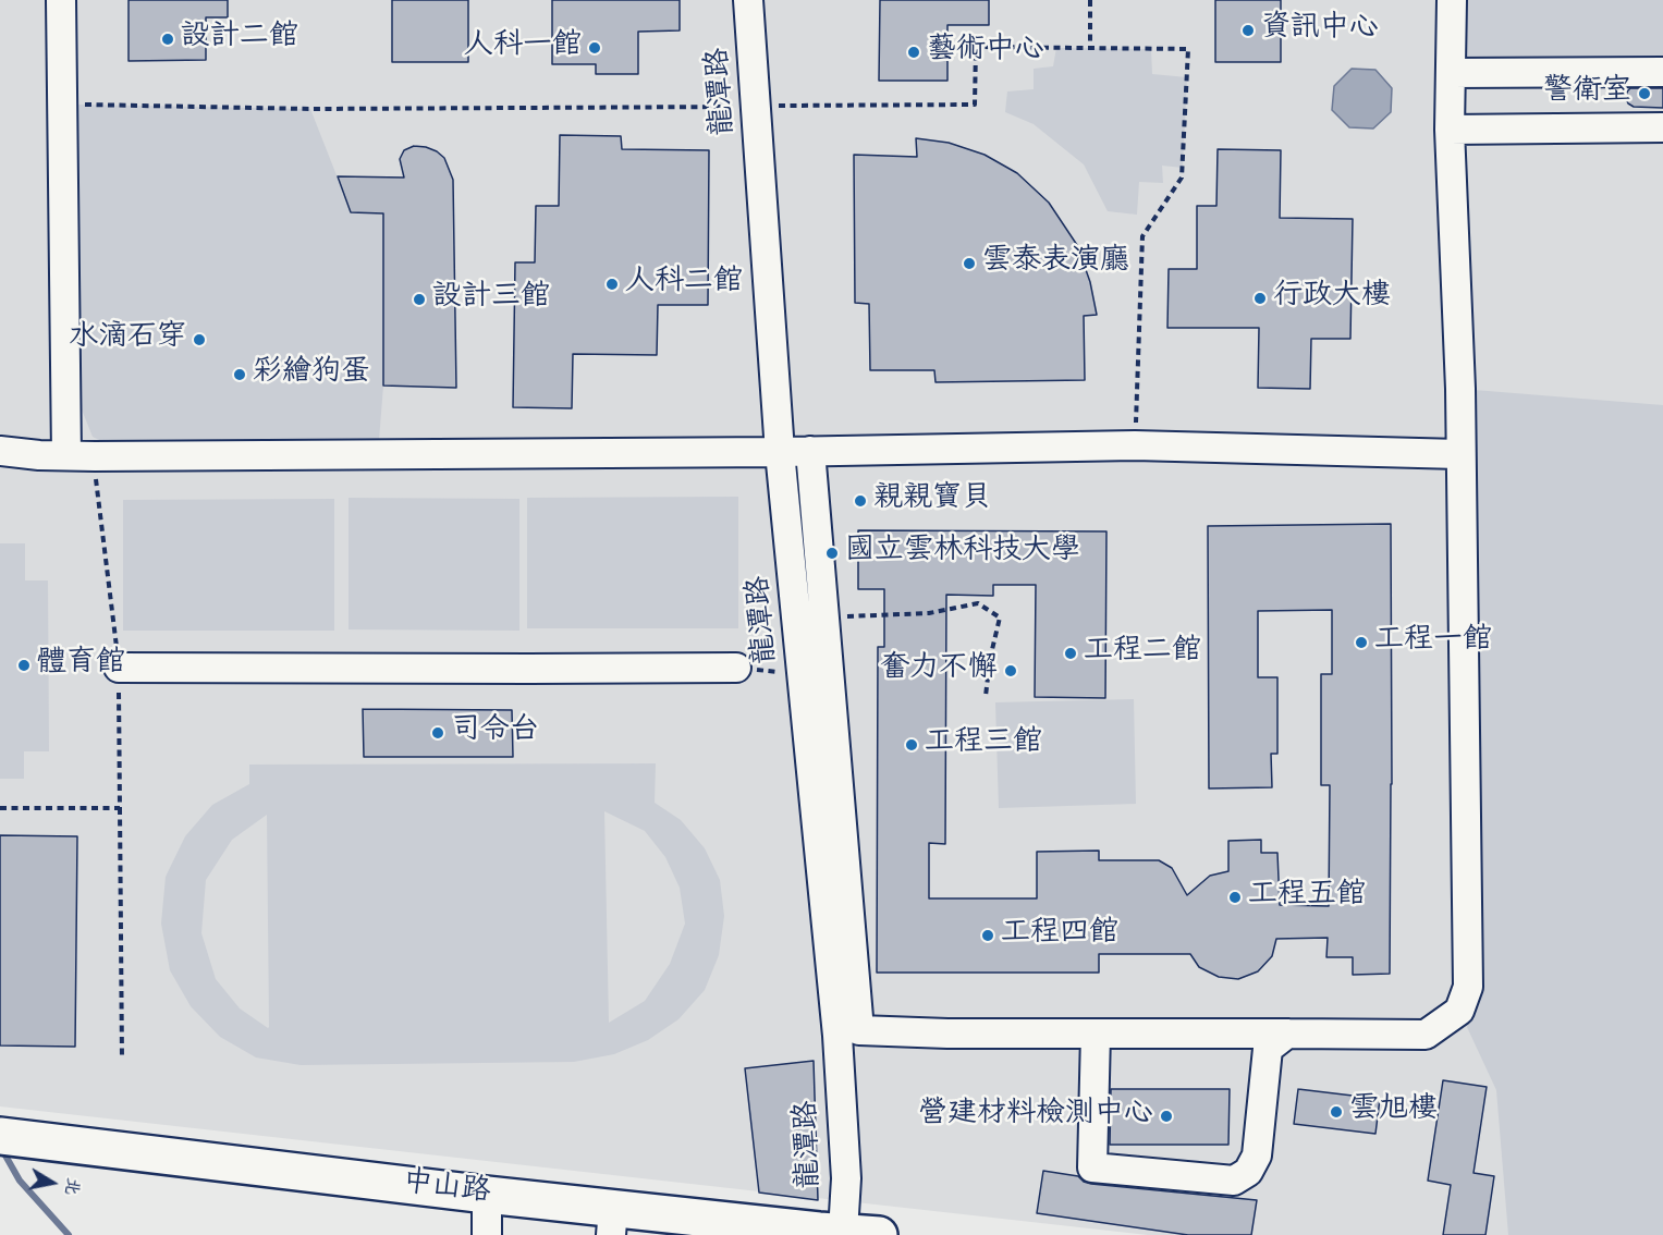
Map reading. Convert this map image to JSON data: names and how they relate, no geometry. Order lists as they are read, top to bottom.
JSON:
{
  "streets": {
    "main road": ["中山路"],
    "street": ["龍潭路"]
  },
  "crossings": [
    ["龍潭路", "中山路"]
  ],
  "places": [
    "資訊中心",
    "設計二館",
    "人科一館",
    "藝術中心",
    "警衛室",
    "雲泰表演廳",
    "人科二館",
    "行政大樓",
    "設計三館",
    "水滴石穿",
    "彩繪狗蛋",
    "親親寶貝",
    "國立雲林科技大學",
    "工程一館",
    "工程二館",
    "體育館",
    "奮力不懈",
    "司令台",
    "工程三館",
    "工程五館",
    "工程四館",
    "雲旭樓",
    "營建材料檢測中心"
  ],
  "north": "right"
}
